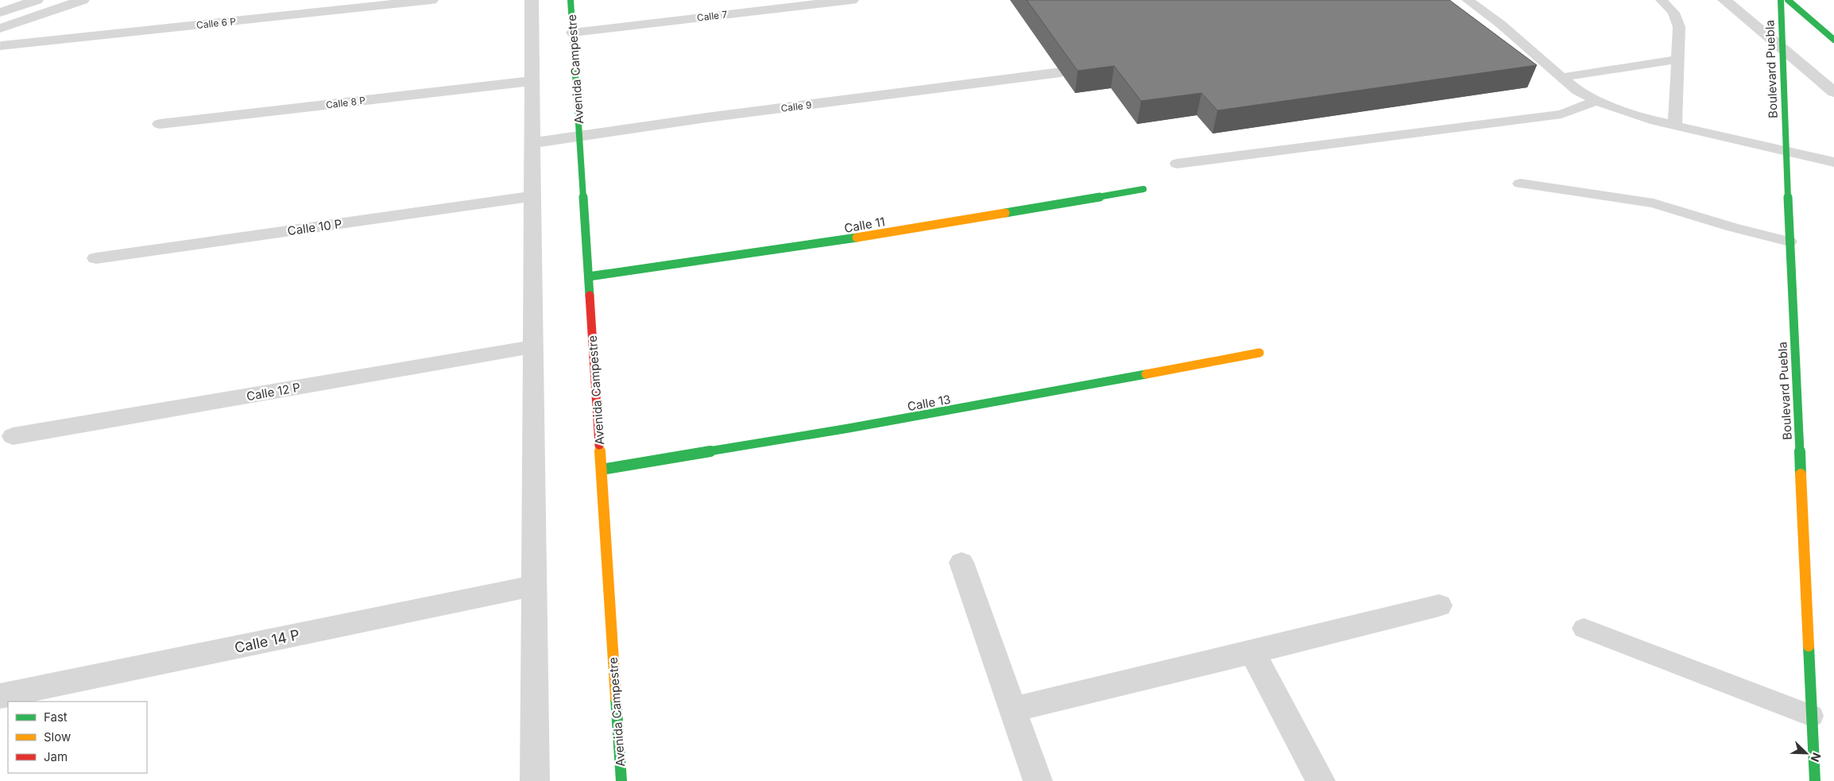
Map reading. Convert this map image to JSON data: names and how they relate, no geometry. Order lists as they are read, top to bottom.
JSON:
{
  "streets": {
    "street": [
      "Calle 7",
      "Calle 6 P",
      "Avenida Campestre",
      "Boulevard Puebla",
      "Calle 8 P",
      "Calle 9",
      "Calle 11",
      "Calle 10 P",
      "Calle 12 P",
      "Calle 13",
      "Calle 14 P"
    ]
  },
  "crossings": [
    ["Calle 7", "Avenida Campestre"],
    ["Avenida Campestre", "Calle 9"],
    ["Avenida Campestre", "Calle 11"],
    ["Avenida Campestre", "Calle 13"]
  ],
  "legend": ["Fast", "Slow", "Jam"],
  "north": "bottom right"
}
